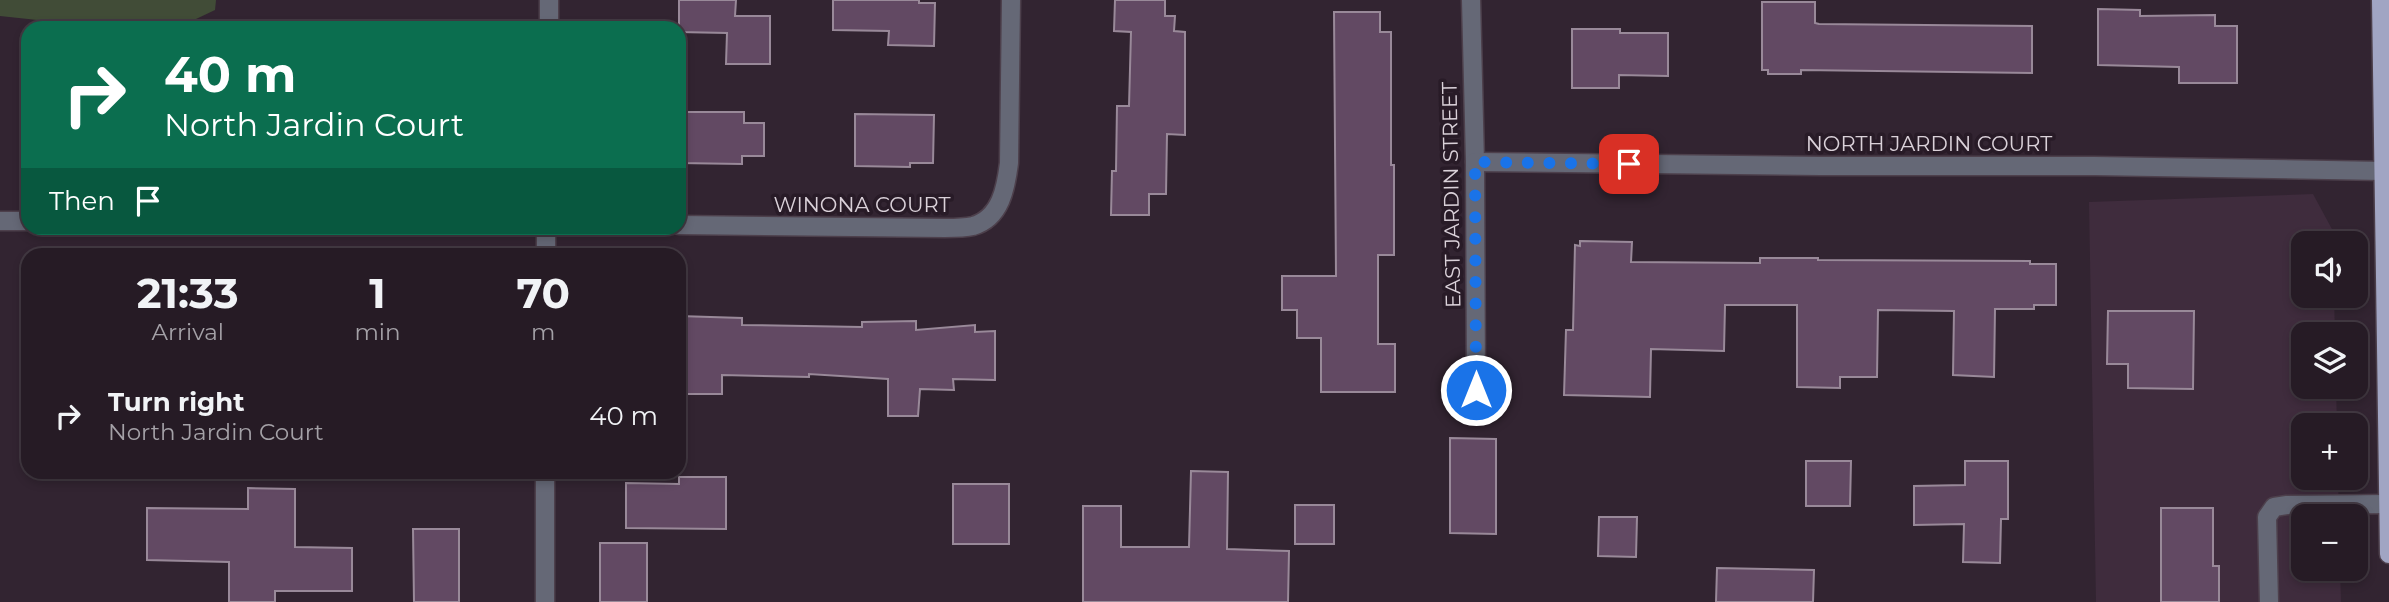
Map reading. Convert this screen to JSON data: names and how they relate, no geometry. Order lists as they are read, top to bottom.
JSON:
{
  "streets": {
    "street": ["NORTH JARDIN COURT", "EAST JARDIN STREET", "WINONA COURT"]
  },
  "crossings": [
    ["NORTH JARDIN COURT", "EAST JARDIN STREET"]
  ],
  "page": {
    "turn": ["40 m", "North Jardin Court"],
    "then": "Then",
    "map_buttons": ["+", "−"],
    "eta": [
      "21:33",
      "Arrival",
      "1",
      "min",
      "70",
      "m"
    ],
    "list": [
      {
        "name": "Turn right",
        "note": "North Jardin Court",
        "value": "40 m"
      }
    ]
  }
}
